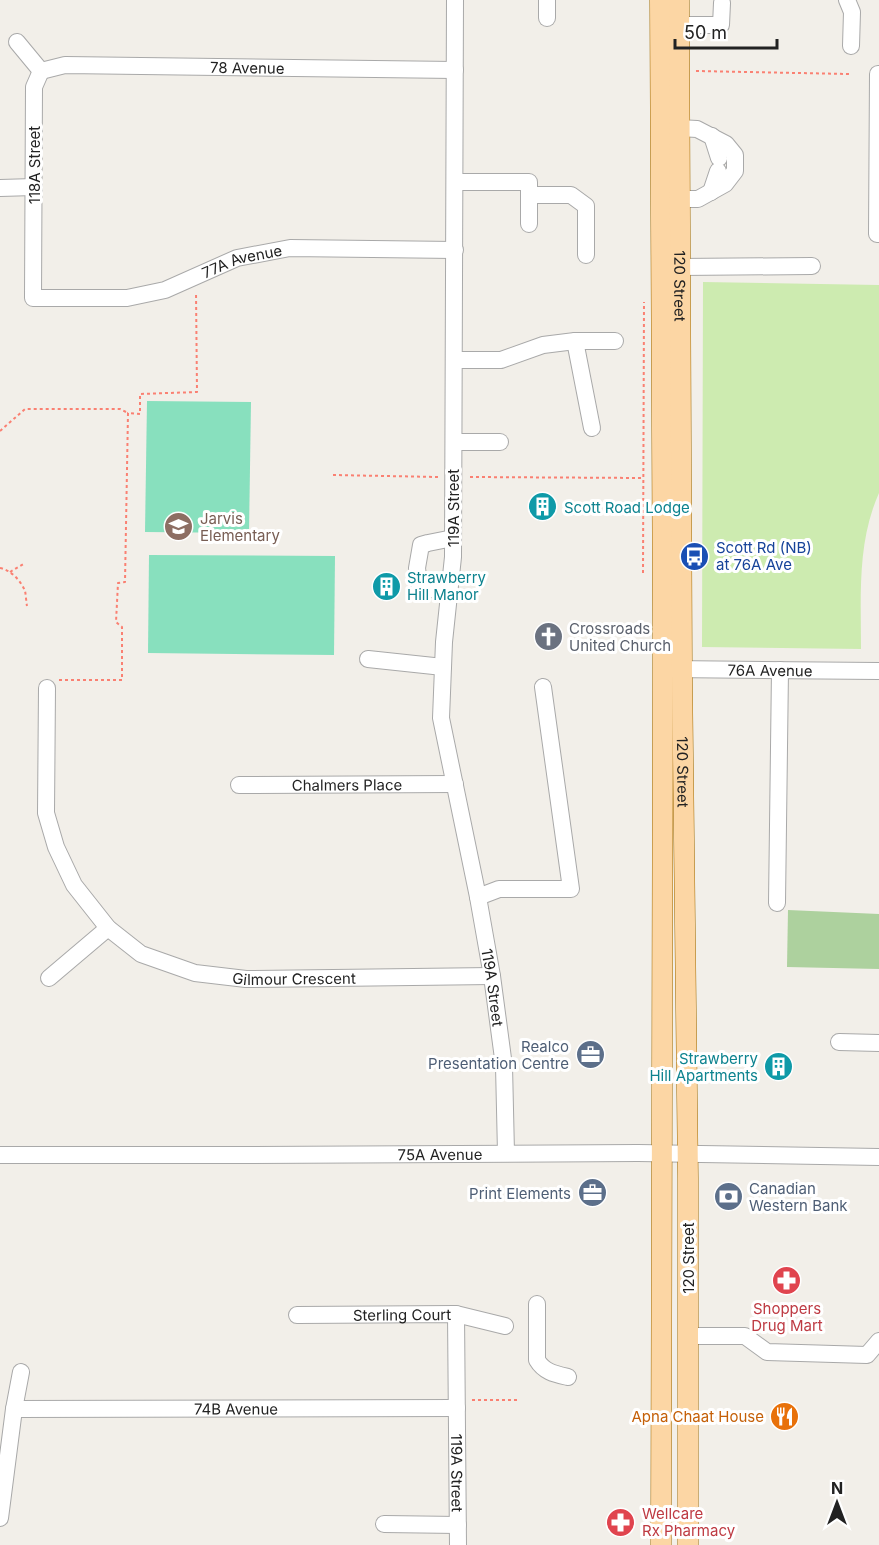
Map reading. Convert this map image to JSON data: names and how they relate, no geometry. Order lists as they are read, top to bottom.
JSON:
{
  "streets": {
    "main road": ["120 Street"],
    "street": [
      "78 Avenue",
      "118A Street",
      "77A Avenue",
      "119A Street",
      "76A Avenue",
      "Chalmers Place",
      "Gilmour Crescent",
      "75A Avenue",
      "Sterling Court",
      "74B Avenue"
    ]
  },
  "crossings": [
    ["78 Avenue", "118A Street"],
    ["78 Avenue", "119A Street"],
    ["118A Street", "77A Avenue"],
    ["77A Avenue", "119A Street"],
    ["120 Street", "76A Avenue"],
    ["120 Street", "75A Avenue"],
    ["119A Street", "Chalmers Place"],
    ["119A Street", "Gilmour Crescent"],
    ["119A Street", "75A Avenue"],
    ["119A Street", "Sterling Court"],
    ["119A Street", "74B Avenue"]
  ],
  "places": {
    "building": ["Scott Road Lodge", "Strawberry Hill Manor", "Strawberry Hill Apartments"],
    "school or university": ["Jarvis Elementary"],
    "bus stop": ["Scott Rd (NB) at 76A Ave"],
    "church": ["Crossroads United Church"],
    "office": ["Realco Presentation Centre", "Print Elements"],
    "bank": ["Canadian Western Bank"],
    "pharmacy": ["Shoppers Drug Mart", "Wellcare Rx Pharmacy"],
    "restaurant": ["Apna Chaat House"]
  },
  "scale_bar": "50 m",
  "north": "top"
}
